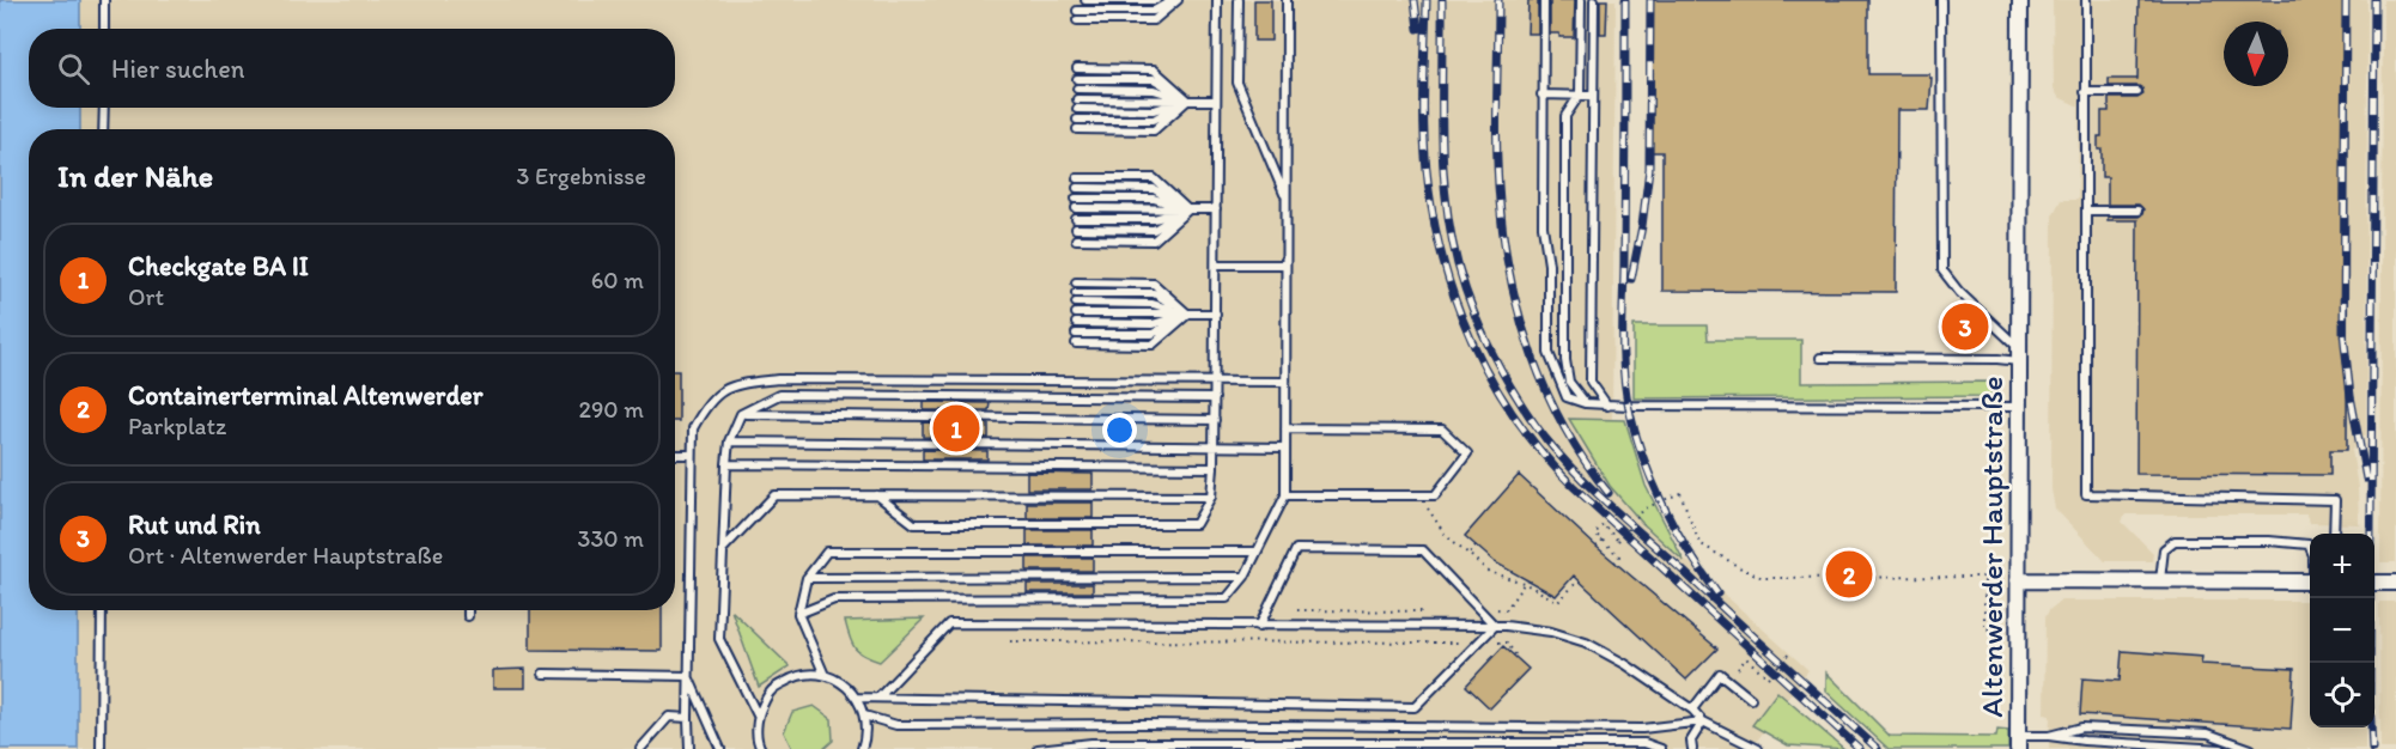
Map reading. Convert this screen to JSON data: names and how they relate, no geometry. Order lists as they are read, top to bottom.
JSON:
{
  "streets": {
    "street": ["Altenwerder Hauptstraße"]
  },
  "north": "bottom",
  "page": {
    "search": "Hier suchen",
    "heading": ["In der Nähe", "3 Ergebnisse"],
    "list": [
      {
        "mark": "1",
        "name": "Checkgate BA II",
        "note": "Ort",
        "value": "60 m"
      },
      {
        "mark": "2",
        "name": "Containerterminal Altenwerder",
        "note": "Parkplatz",
        "value": "290 m"
      },
      {
        "mark": "3",
        "name": "Rut und Rin",
        "note": "Ort · Altenwerder Hauptstraße",
        "value": "330 m"
      }
    ],
    "pins": ["3", "1", "2"],
    "map_buttons": ["+", "−"]
  }
}
